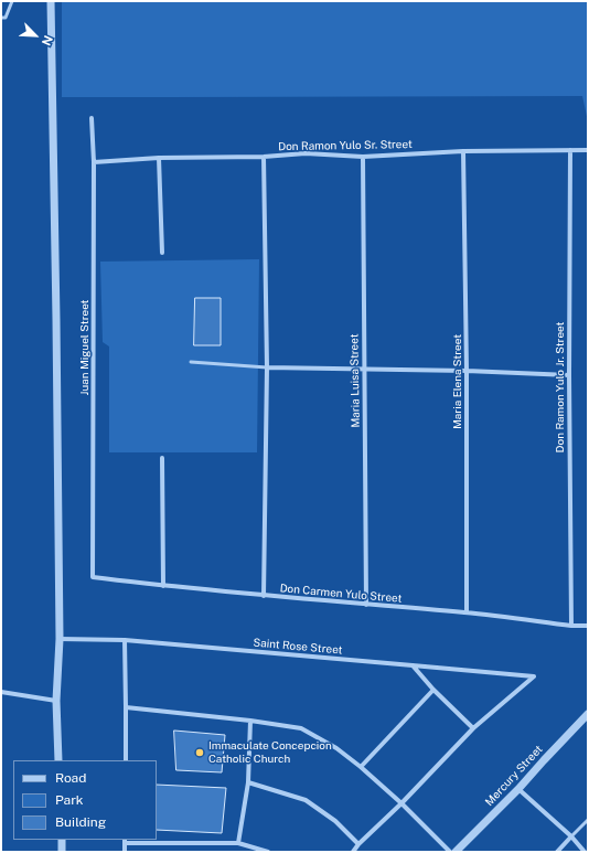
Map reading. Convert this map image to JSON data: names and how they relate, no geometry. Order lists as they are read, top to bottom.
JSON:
{
  "streets": {
    "street": [
      "Don Ramon Yulo Sr. Street",
      "Juan Miguel Street",
      "Maria Luisa Street",
      "Maria Elena Street",
      "Don Ramon Yulo Jr. Street",
      "Don Carmen Yulo Street",
      "Saint Rose Street",
      "Mercury Street"
    ]
  },
  "crossings": [
    ["Don Ramon Yulo Sr. Street", "Juan Miguel Street"],
    ["Don Ramon Yulo Sr. Street", "Maria Luisa Street"],
    ["Don Ramon Yulo Sr. Street", "Maria Elena Street"],
    ["Don Ramon Yulo Sr. Street", "Don Ramon Yulo Jr. Street"],
    ["Juan Miguel Street", "Don Carmen Yulo Street"],
    ["Maria Luisa Street", "Don Carmen Yulo Street"],
    ["Maria Elena Street", "Don Carmen Yulo Street"],
    ["Don Ramon Yulo Jr. Street", "Don Carmen Yulo Street"]
  ],
  "places": ["Immaculate Concepcion Catholic Church"],
  "legend": ["Road", "Park", "Building"],
  "north": "bottom right"
}
